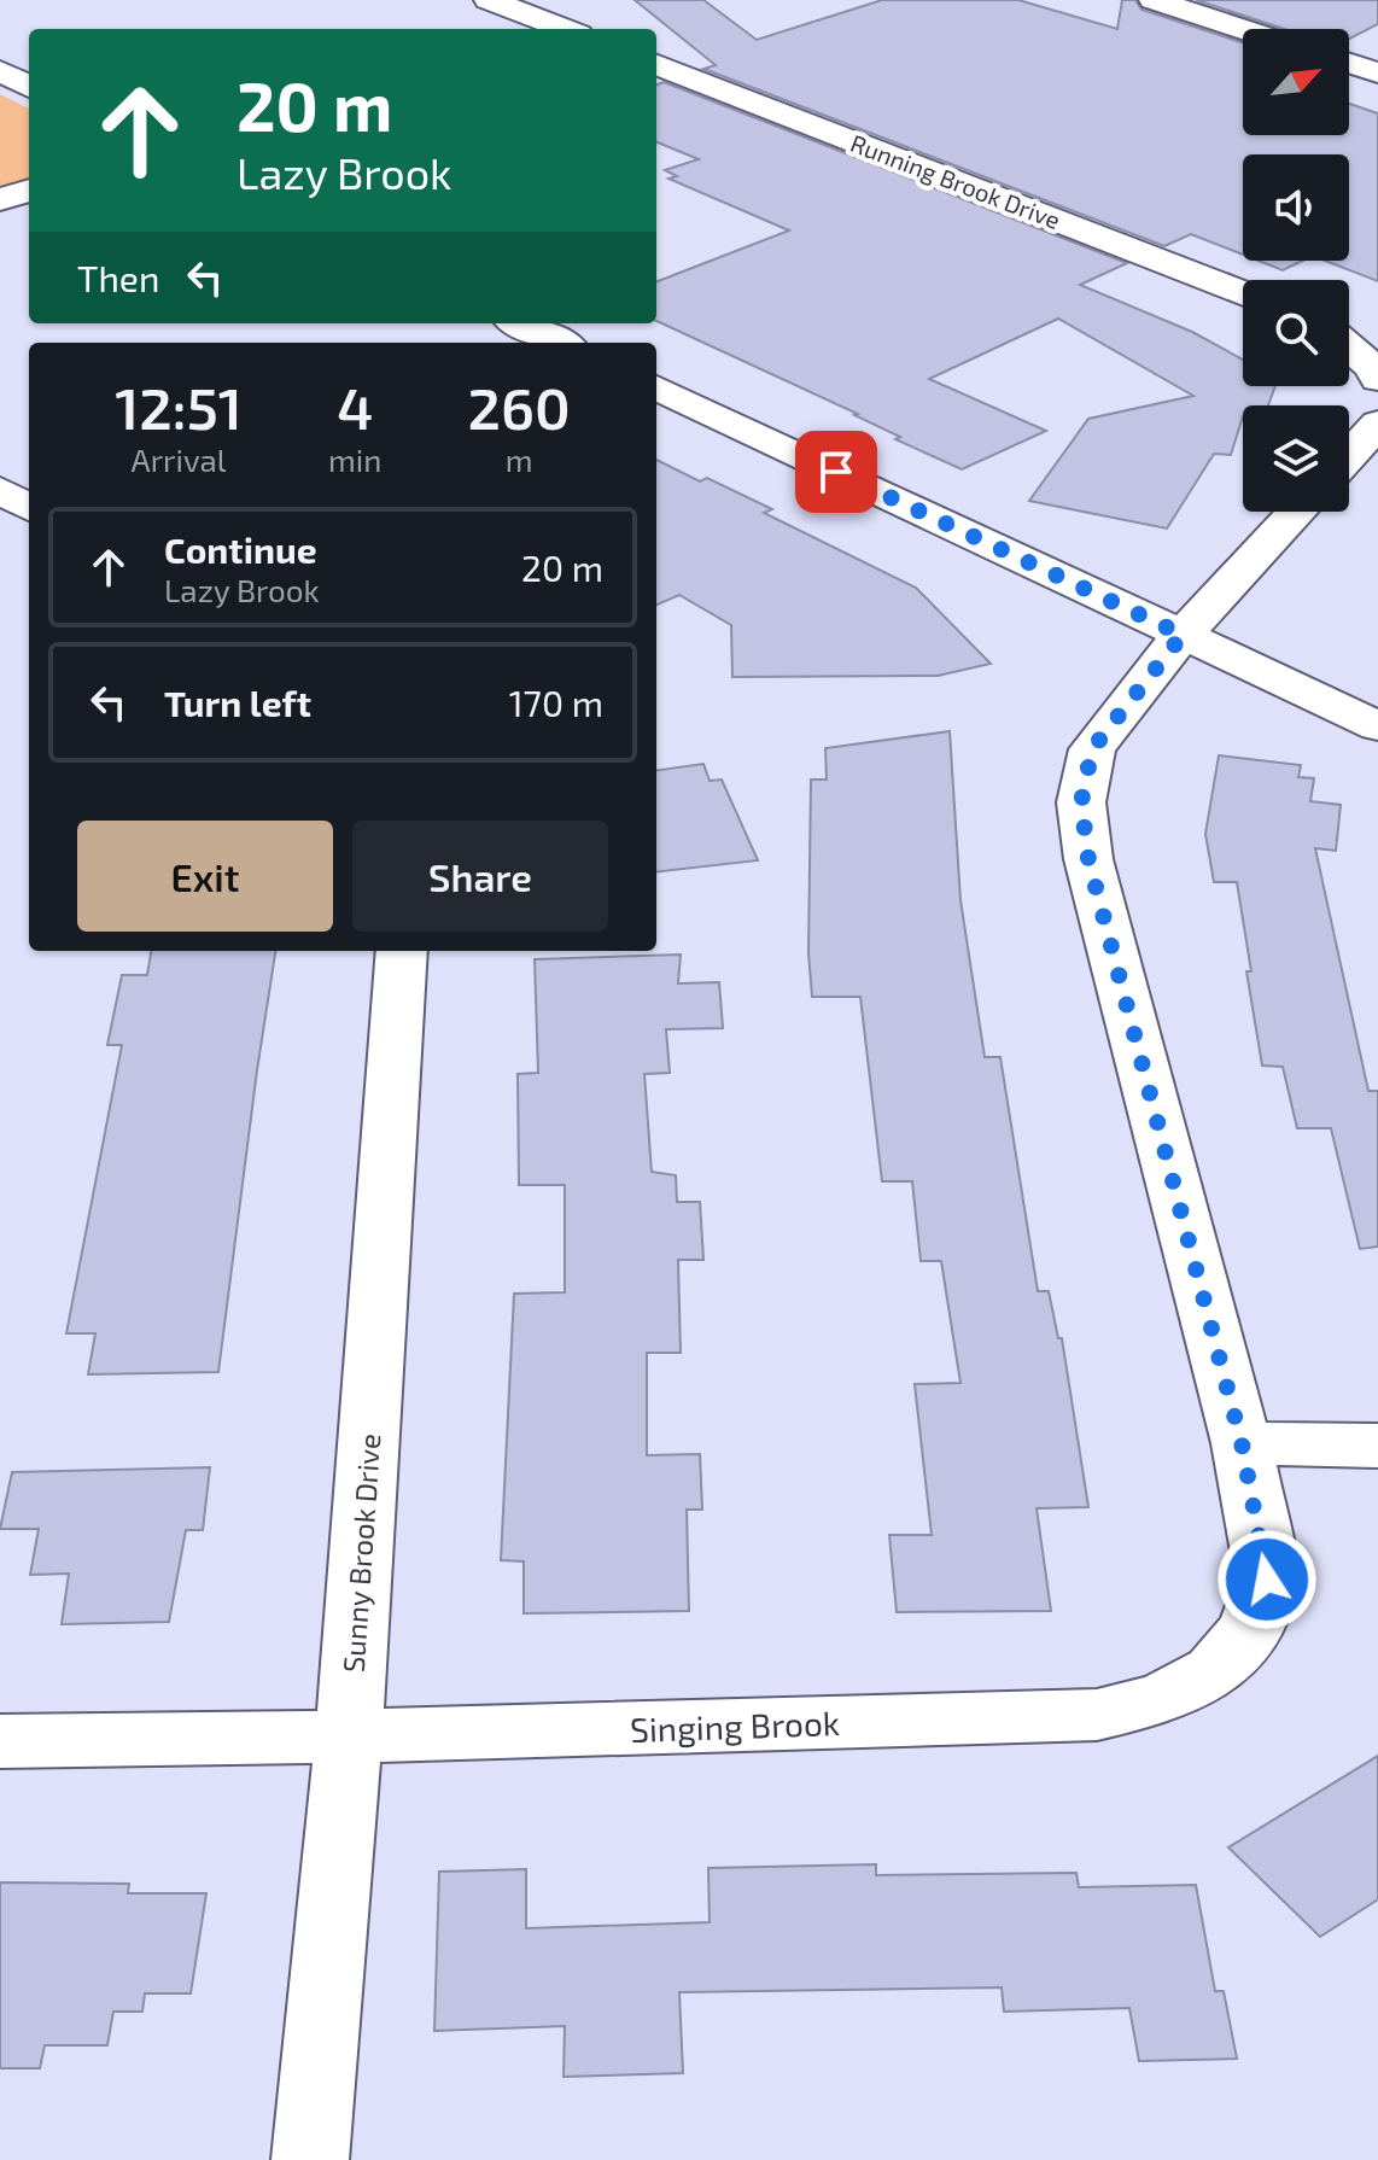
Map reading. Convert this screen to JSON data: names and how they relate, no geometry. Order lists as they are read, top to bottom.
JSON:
{
  "streets": {
    "street": ["Running Brook Drive", "Sunny Brook Drive", "Singing Brook"]
  },
  "crossings": [
    ["Sunny Brook Drive", "Singing Brook"]
  ],
  "north": "top right",
  "page": {
    "turn": ["20 m", "Lazy Brook"],
    "then": "Then",
    "eta": [
      "12:51",
      "Arrival",
      "4",
      "min",
      "260",
      "m"
    ],
    "list": [
      {
        "name": "Continue",
        "note": "Lazy Brook",
        "value": "20 m"
      },
      {
        "name": "Turn left",
        "value": "170 m"
      }
    ],
    "buttons": ["Exit", "Share"]
  }
}
